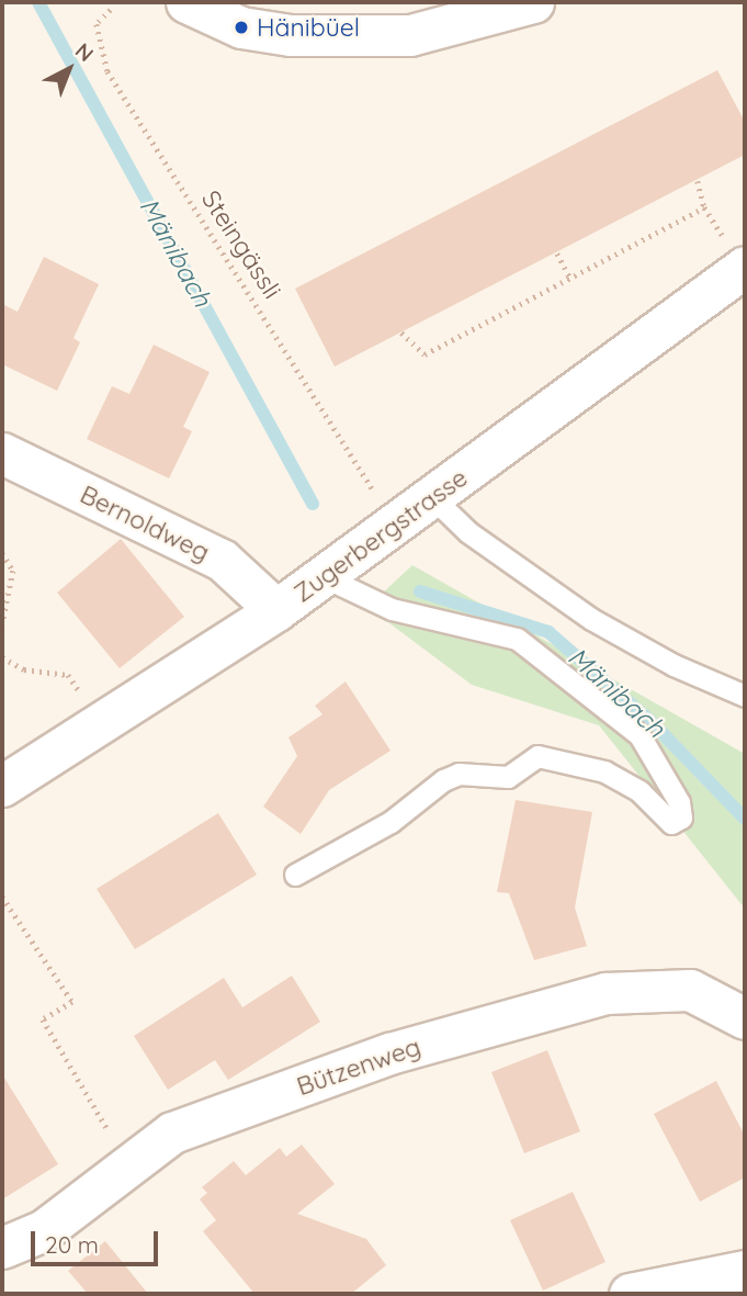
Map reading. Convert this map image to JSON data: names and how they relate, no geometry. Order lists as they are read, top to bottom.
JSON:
{
  "streets": {
    "street": ["Bernoldweg", "Zugerbergstrasse", "Bützenweg"],
    "path": ["Steingässli"]
  },
  "crossings": [
    ["Steingässli", "Zugerbergstrasse"],
    ["Bernoldweg", "Zugerbergstrasse"]
  ],
  "water": ["Mänibach"],
  "places": ["Hänibüel"],
  "scale_bar": "20 m",
  "north": "top right"
}
